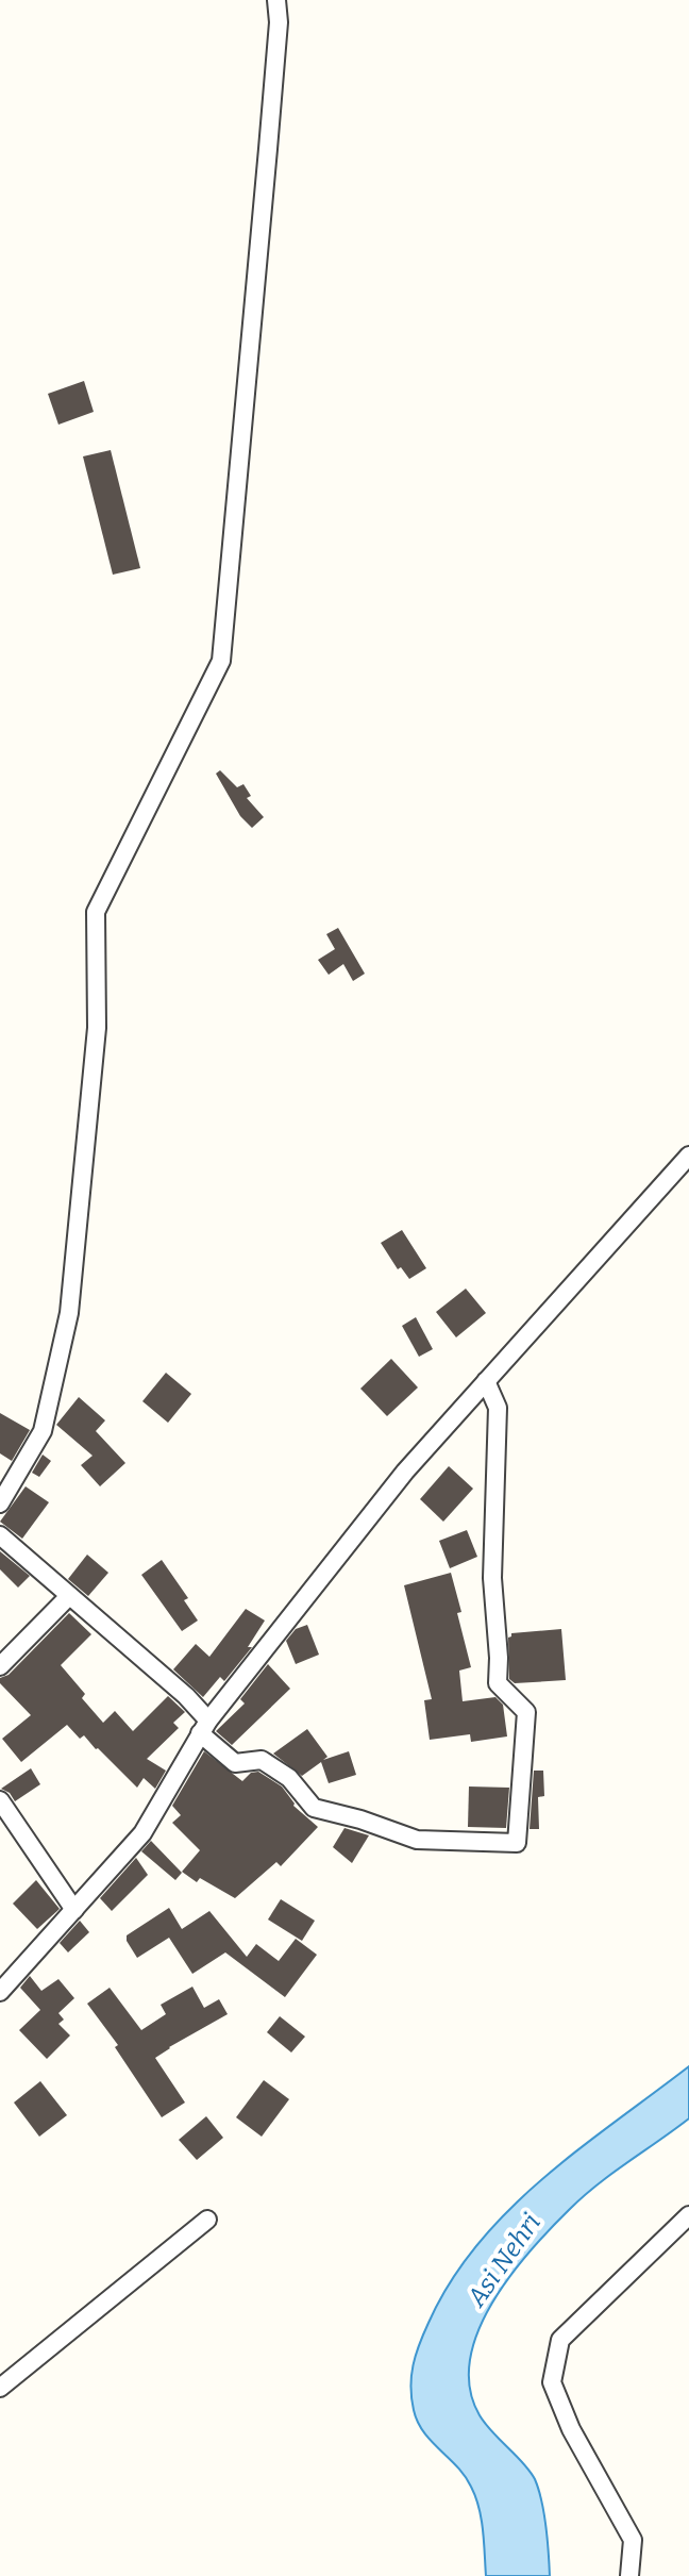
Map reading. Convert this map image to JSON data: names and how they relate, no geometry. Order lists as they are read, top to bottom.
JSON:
{
  "water": ["Asi Nehri"]
}
